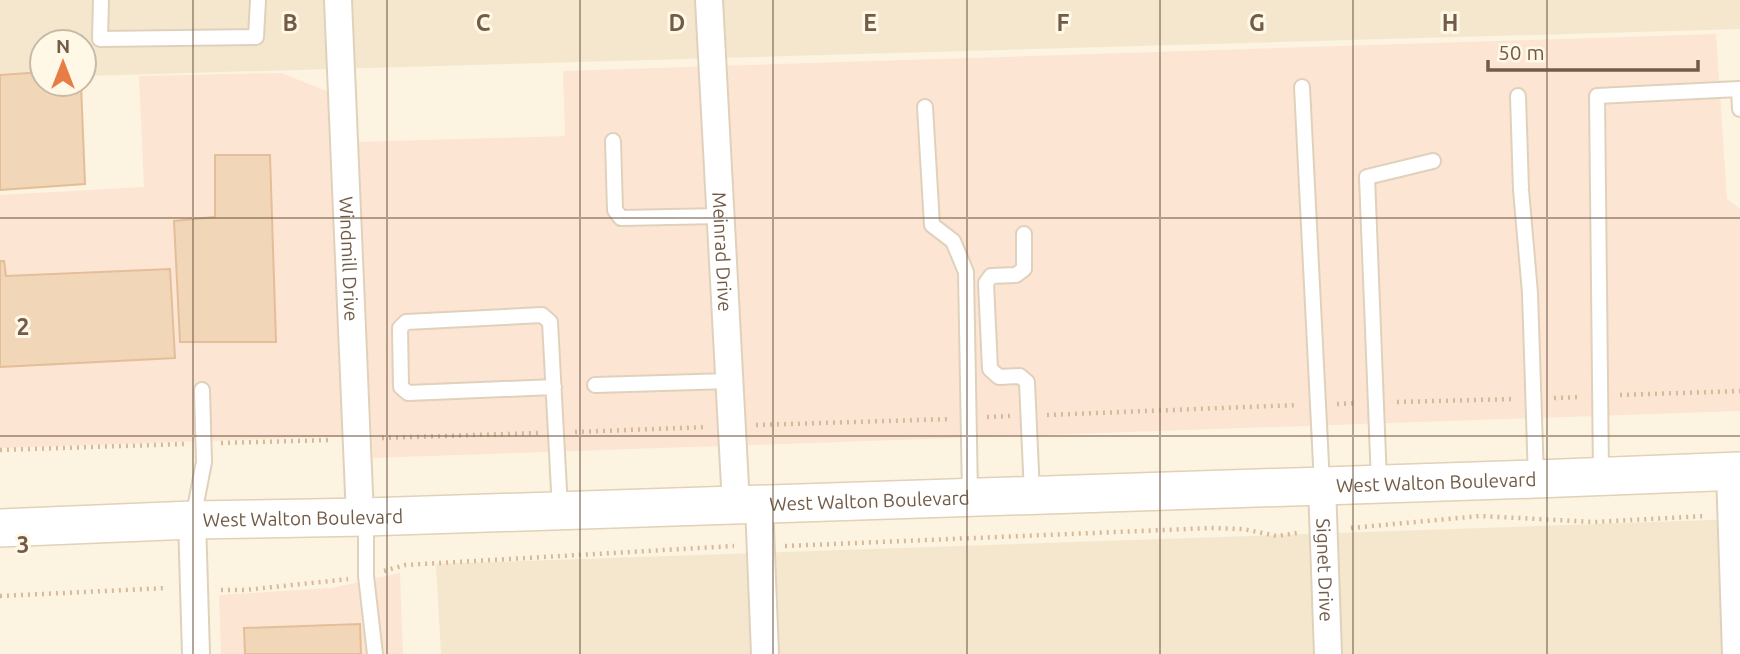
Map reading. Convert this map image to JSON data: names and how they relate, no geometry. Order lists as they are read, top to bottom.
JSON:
{
  "streets": {
    "main road": ["West Walton Boulevard"],
    "street": ["Meinrad Drive", "Windmill Drive", "Signet Drive"]
  },
  "crossings": [
    ["Meinrad Drive", "West Walton Boulevard"],
    ["Windmill Drive", "West Walton Boulevard"],
    ["West Walton Boulevard", "Signet Drive"]
  ],
  "scale_bar": "50 m",
  "north": "top",
  "grid": {
    "columns": [
      "B",
      "C",
      "D",
      "E",
      "F",
      "G",
      "H"
    ],
    "rows": ["2", "3"]
  }
}
